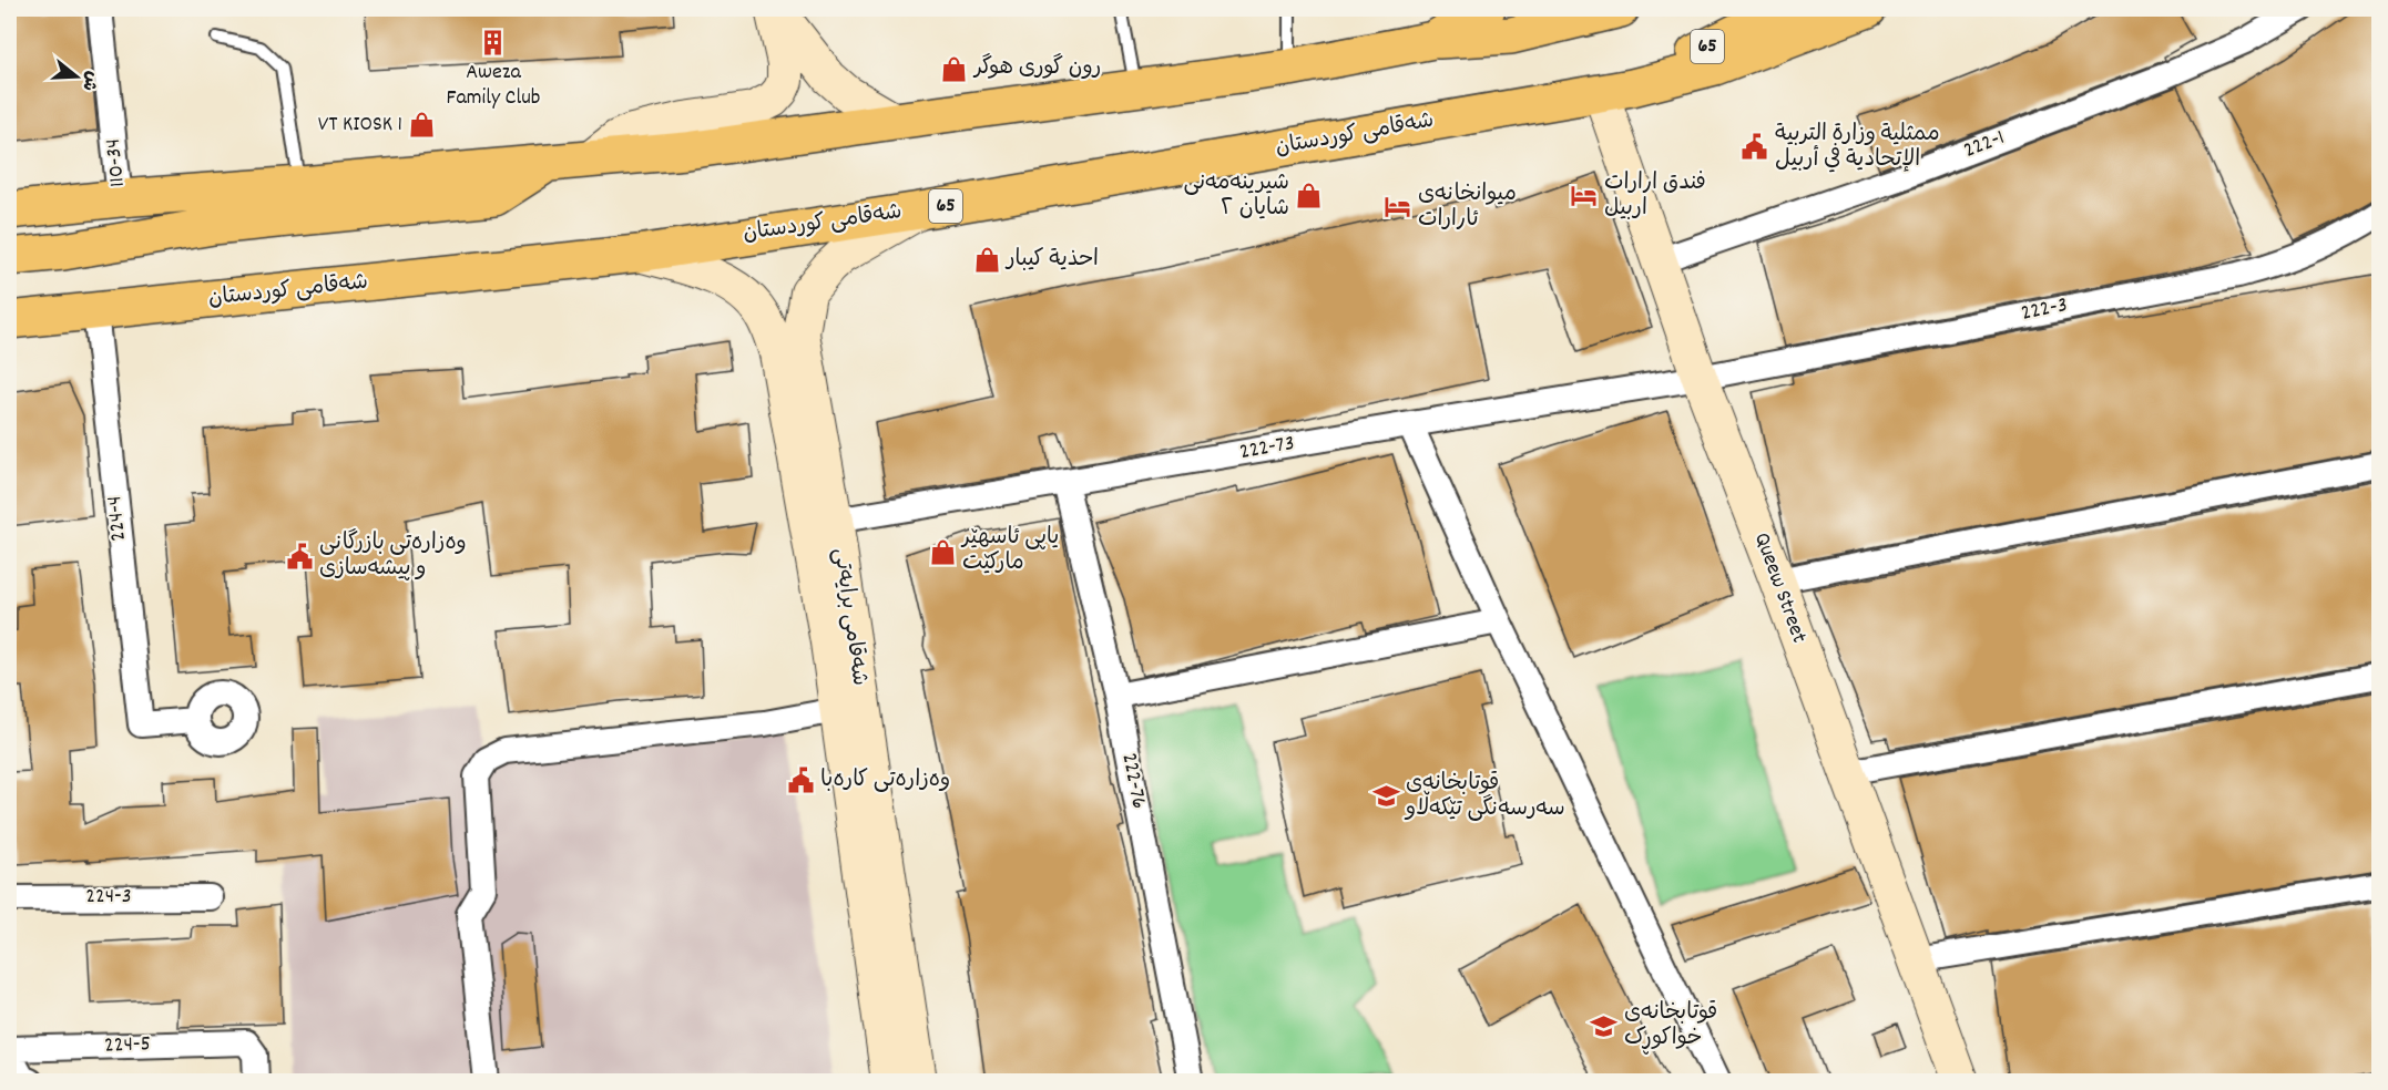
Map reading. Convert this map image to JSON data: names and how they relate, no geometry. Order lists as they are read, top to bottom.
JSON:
{
  "streets": {
    "highway": ["65", "شەقامی کوردستان"],
    "main road": ["Queew Street", "شەقامی برایەتی"],
    "street": [
      "222-1",
      "110-34",
      "222-3",
      "222-73",
      "224-4",
      "222-76",
      "224-3",
      "224-5"
    ]
  },
  "crossings": [
    ["شەقامی کوردستان", "224-4"],
    ["شەقامی کوردستان", "Queew Street"],
    ["شەقامی کوردستان", "شەقامی برایەتی"],
    ["222-1", "Queew Street"],
    ["222-3", "222-73"],
    ["222-3", "Queew Street"],
    ["222-73", "Queew Street"],
    ["222-73", "شەقامی برایەتی"],
    ["222-73", "222-76"]
  ],
  "places": {
    "building": ["Aweza Family Club"],
    "shop": [
      "رون گوری هوگر",
      "VT KIOSK 1",
      "شیرینەمەنی شایان ٢",
      "احذية كيبار",
      "ياپی ئاسهێر مارکێت"
    ],
    "public building": ["ممثلية وزارة التربية الإتحادية في أربيل", "وەزارەتی بازرگانی و پیشەسازی", "وەزارەتی کارەبا"],
    "hotel": ["فندق ارارات اربيل", "میوانخانەی ئارارات"],
    "school or university": ["قوتابخانەی سەرسەنگی تێکەڵاو", "قوتابخانەی خواکوڕک"]
  },
  "north": "right"
}
